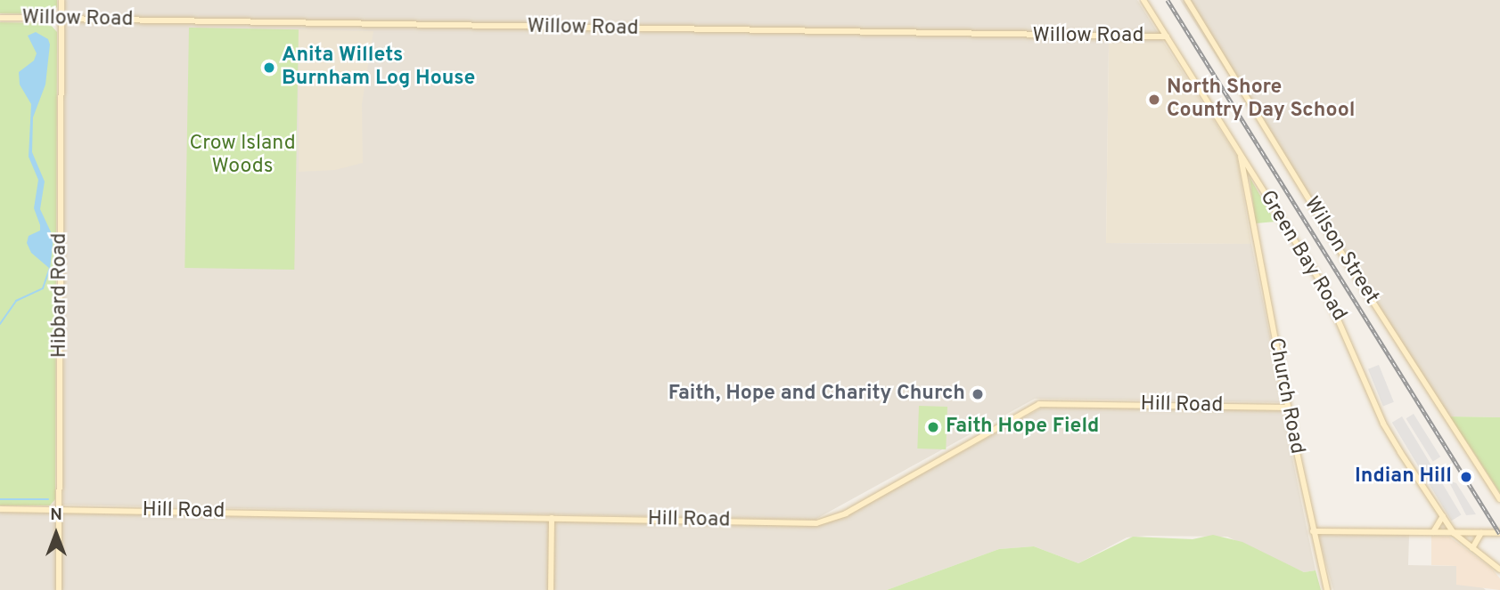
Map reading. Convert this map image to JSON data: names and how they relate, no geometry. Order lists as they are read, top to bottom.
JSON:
{
  "streets": {
    "street": [
      "Willow Road",
      "Wilson Street",
      "Green Bay Road",
      "Hibbard Road",
      "Church Road",
      "Hill Road"
    ]
  },
  "crossings": [
    ["Willow Road", "Green Bay Road"],
    ["Willow Road", "Hibbard Road"],
    ["Green Bay Road", "Church Road"],
    ["Hibbard Road", "Hill Road"],
    ["Church Road", "Hill Road"]
  ],
  "parks": ["Crow Island Woods"],
  "places": [
    "Anita Willets Burnham Log House",
    "North Shore Country Day School",
    "Faith, Hope and Charity Church",
    "Faith Hope Field",
    "Indian Hill"
  ],
  "north": "top"
}
